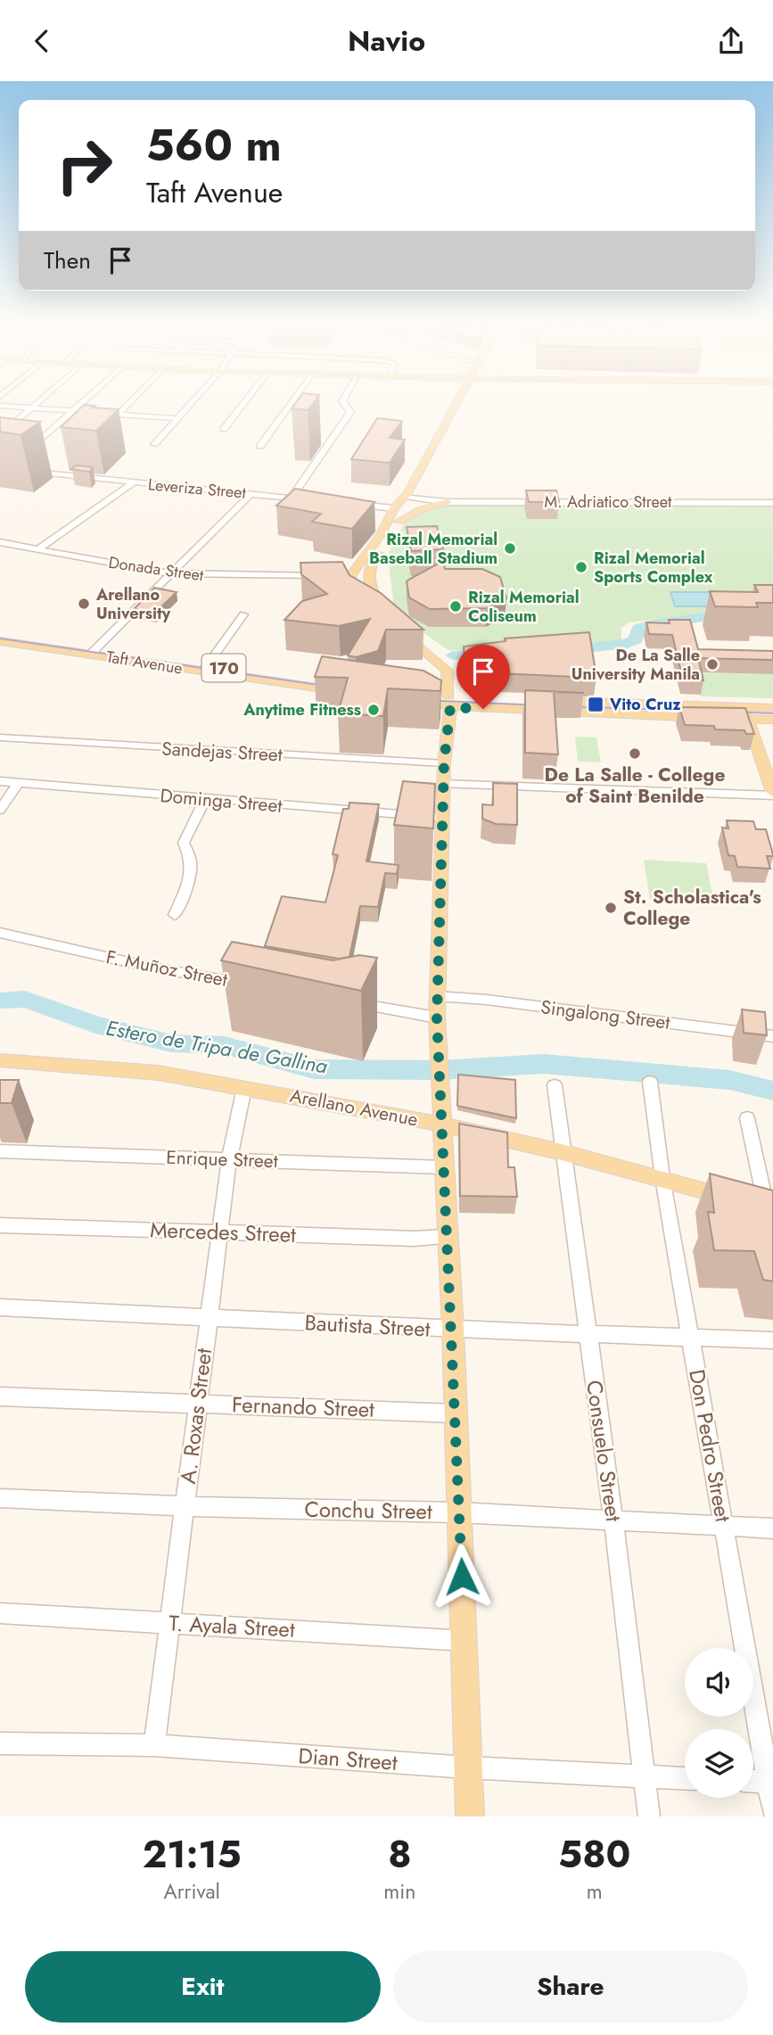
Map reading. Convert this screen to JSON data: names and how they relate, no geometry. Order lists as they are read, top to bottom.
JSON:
{
  "streets": {
    "main road": ["Taft Avenue", "170", "Arellano Avenue"],
    "street": [
      "Leveriza Street",
      "M. Adriatico Street",
      "Donada Street",
      "Sandejas Street",
      "Dominga Street",
      "F. Muñoz Street",
      "Singalong Street",
      "Enrique Street",
      "Mercedes Street",
      "Bautista Street",
      "Fernando Street",
      "A. Roxas Street",
      "Don Pedro Street",
      "Consuelo Street",
      "Conchu Street",
      "T. Ayala Street",
      "Dian Street"
    ]
  },
  "crossings": [
    ["Arellano Avenue", "A. Roxas Street"],
    ["Arellano Avenue", "Don Pedro Street"],
    ["Arellano Avenue", "Consuelo Street"],
    ["Enrique Street", "A. Roxas Street"],
    ["Mercedes Street", "A. Roxas Street"],
    ["Bautista Street", "A. Roxas Street"],
    ["Bautista Street", "Don Pedro Street"],
    ["Bautista Street", "Consuelo Street"],
    ["Fernando Street", "A. Roxas Street"],
    ["A. Roxas Street", "Conchu Street"],
    ["A. Roxas Street", "T. Ayala Street"],
    ["A. Roxas Street", "Dian Street"],
    ["Don Pedro Street", "Conchu Street"],
    ["Consuelo Street", "Conchu Street"],
    ["Consuelo Street", "Dian Street"]
  ],
  "water": ["Estero de Tripa de Gallina"],
  "places": {
    "other": [
      "Rizal Memorial Baseball Stadium",
      "Rizal Memorial Sports Complex",
      "Arellano University",
      "Rizal Memorial Coliseum",
      "De La Salle University Manila",
      "Anytime Fitness",
      "De La Salle - College of Saint Benilde",
      "St. Scholastica's College"
    ],
    "transit": ["Vito Cruz"]
  },
  "page": {
    "header": "Navio",
    "turn": ["560 m", "Taft Avenue"],
    "then": "Then",
    "eta": [
      "21:15",
      "Arrival",
      "8",
      "min",
      "580",
      "m"
    ],
    "buttons": ["Exit", "Share"]
  }
}
